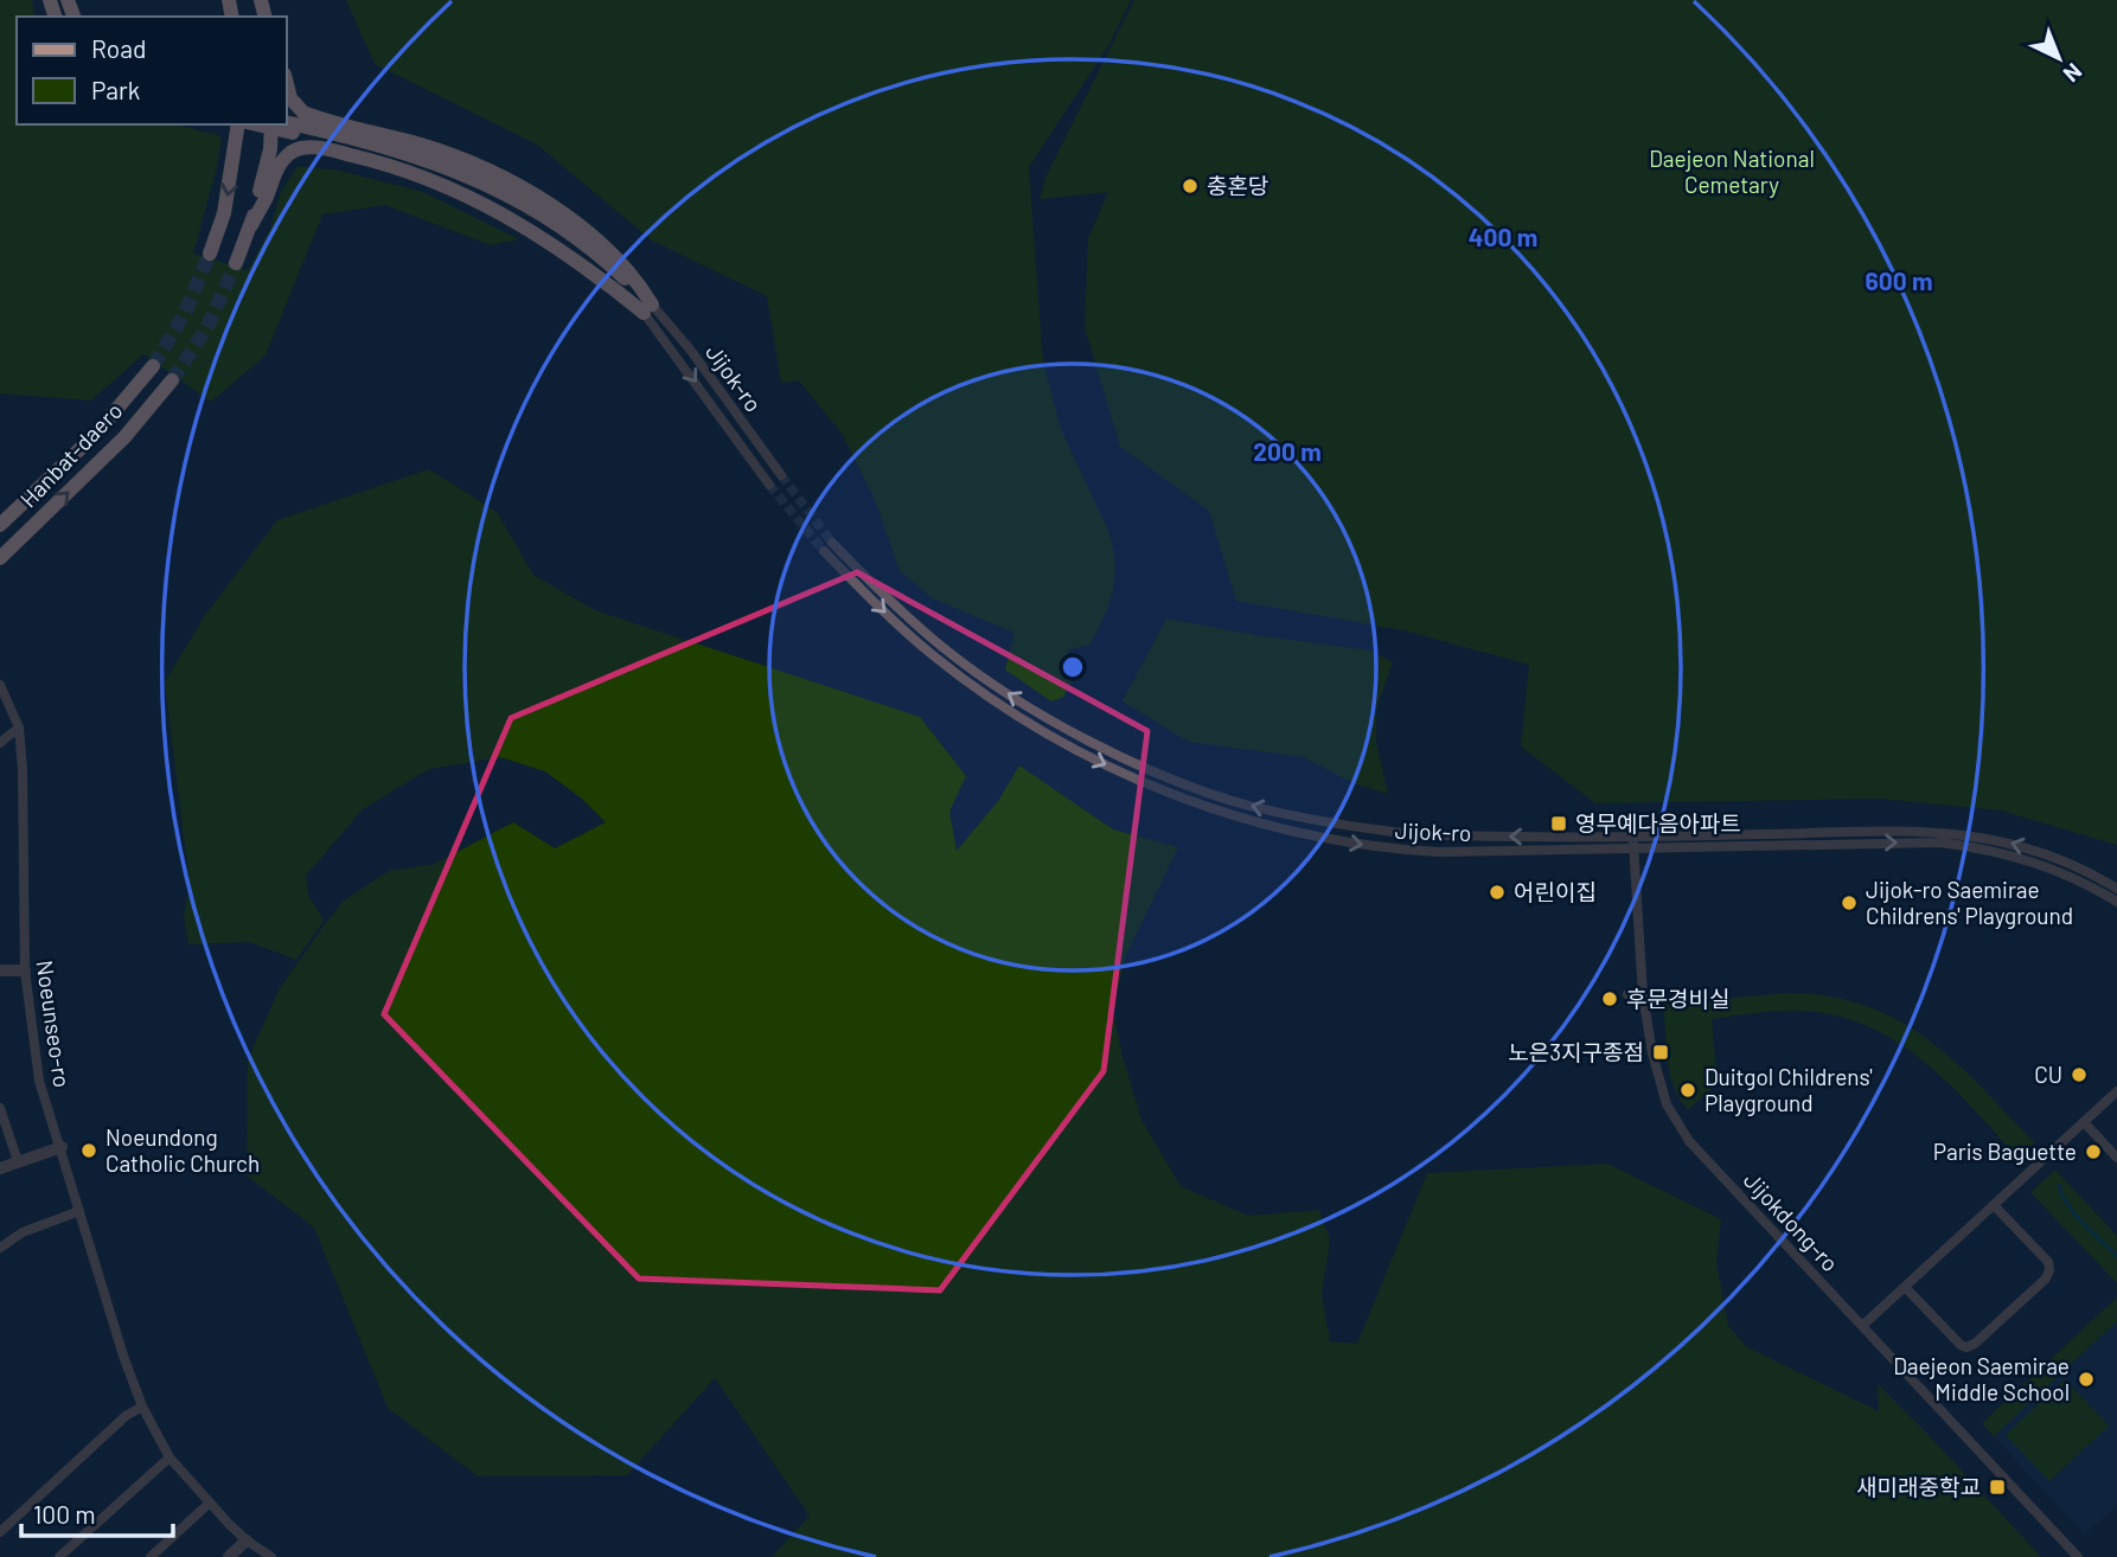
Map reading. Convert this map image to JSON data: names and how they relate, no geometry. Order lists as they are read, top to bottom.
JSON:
{
  "streets": {
    "main road": ["Hanbat-daero"],
    "street": ["Jijok-ro", "Noeunseo-ro", "Jijokdong-ro"]
  },
  "crossings": [
    ["Jijok-ro", "Jijokdong-ro"]
  ],
  "parks": ["Daejeon National Cemetary"],
  "places": {
    "other": [
      "충혼당",
      "어린이집",
      "Jijok-ro Saemirae Childrens' Playground",
      "후문경비실",
      "CU",
      "Duitgol Childrens' Playground",
      "Noeundong Catholic Church",
      "Paris Baguette",
      "Daejeon Saemirae Middle School"
    ],
    "transit": ["영무예다음아파트", "노은3지구종점", "새미래중학교"]
  },
  "legend": ["Road", "Park"],
  "scale_bar": "100 m",
  "north": "bottom right",
  "rings": ["400 m", "600 m", "200 m"]
}
